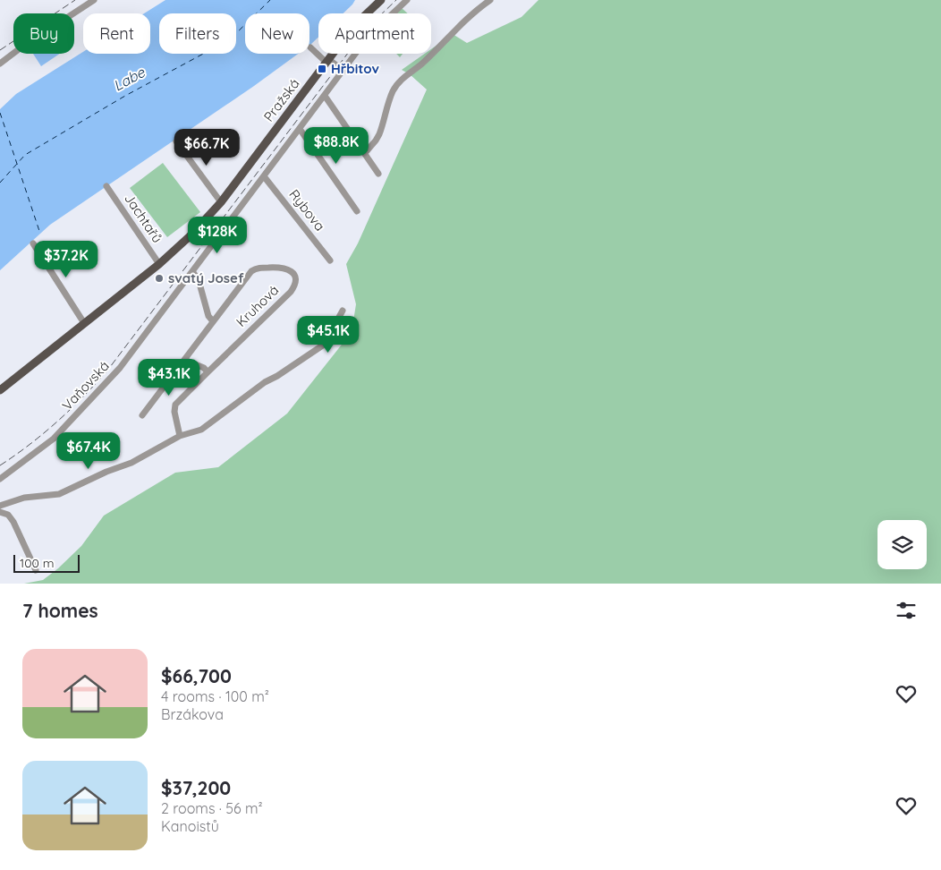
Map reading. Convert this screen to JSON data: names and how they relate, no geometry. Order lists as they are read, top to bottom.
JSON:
{
  "streets": {
    "main road": ["Pražská"],
    "street": [
      "Rybova",
      "Jachtařů",
      "Kruhová",
      "Vaňovská"
    ]
  },
  "crossings": [
    ["Pražská", "Jachtařů"],
    ["Rybova", "Vaňovská"]
  ],
  "water": ["Labe"],
  "places": {
    "transit": ["Hřbitov"],
    "other": ["svatý Josef"]
  },
  "scale_bar": "100 m",
  "page": {
    "chip": [
      "Buy",
      "Rent",
      "Filters",
      "New",
      "Apartment"
    ],
    "price": [
      "$88.8K",
      "$66.7K",
      "$128K",
      "$37.2K",
      "$45.1K",
      "$43.1K",
      "$67.4K"
    ],
    "scale": "100 m",
    "heading": "7 homes",
    "list": [
      {
        "name": "$66,700",
        "note": "4 rooms · 100 m² · Brzákova"
      },
      {
        "name": "$37,200",
        "note": "2 rooms · 56 m² · Kanoistů"
      }
    ]
  }
}
